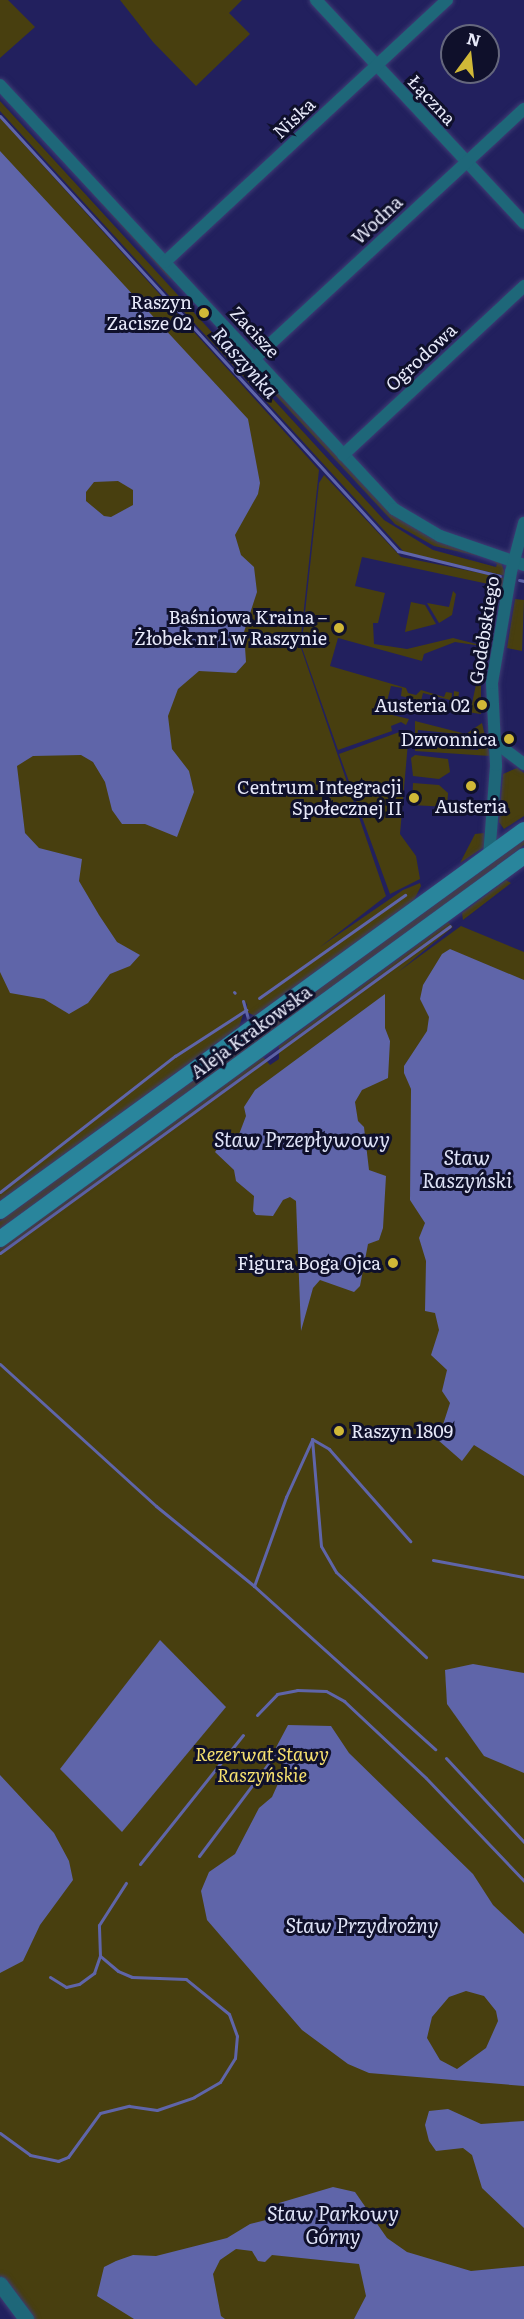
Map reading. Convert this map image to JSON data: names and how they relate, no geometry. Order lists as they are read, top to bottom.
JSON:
{
  "streets": {
    "main road": ["Aleja Krakowska"],
    "street": [
      "Łączna",
      "Niska",
      "Wodna",
      "Zacisze",
      "Ogrodowa",
      "Godebskiego"
    ]
  },
  "crossings": [
    ["Łączna", "Niska"],
    ["Łączna", "Wodna"],
    ["Niska", "Zacisze"],
    ["Wodna", "Zacisze"],
    ["Zacisze", "Ogrodowa"],
    ["Zacisze", "Godebskiego"],
    ["Godebskiego", "Aleja Krakowska"]
  ],
  "water": [
    "Raszynka",
    "Staw Przepływowy",
    "Staw Raszyński",
    "Staw Przydrożny",
    "Staw Parkowy Górny"
  ],
  "parks": ["Rezerwat Stawy Raszyńskie"],
  "places": [
    "Raszyn Zacisze 02",
    "Baśniowa Kraina – Żłobek nr 1 w Raszynie",
    "Austeria 02",
    "Dzwonnica",
    "Austeria",
    "Centrum Integracji Społecznej II",
    "Figura Boga Ojca",
    "Raszyn 1809"
  ],
  "north": "top"
}
